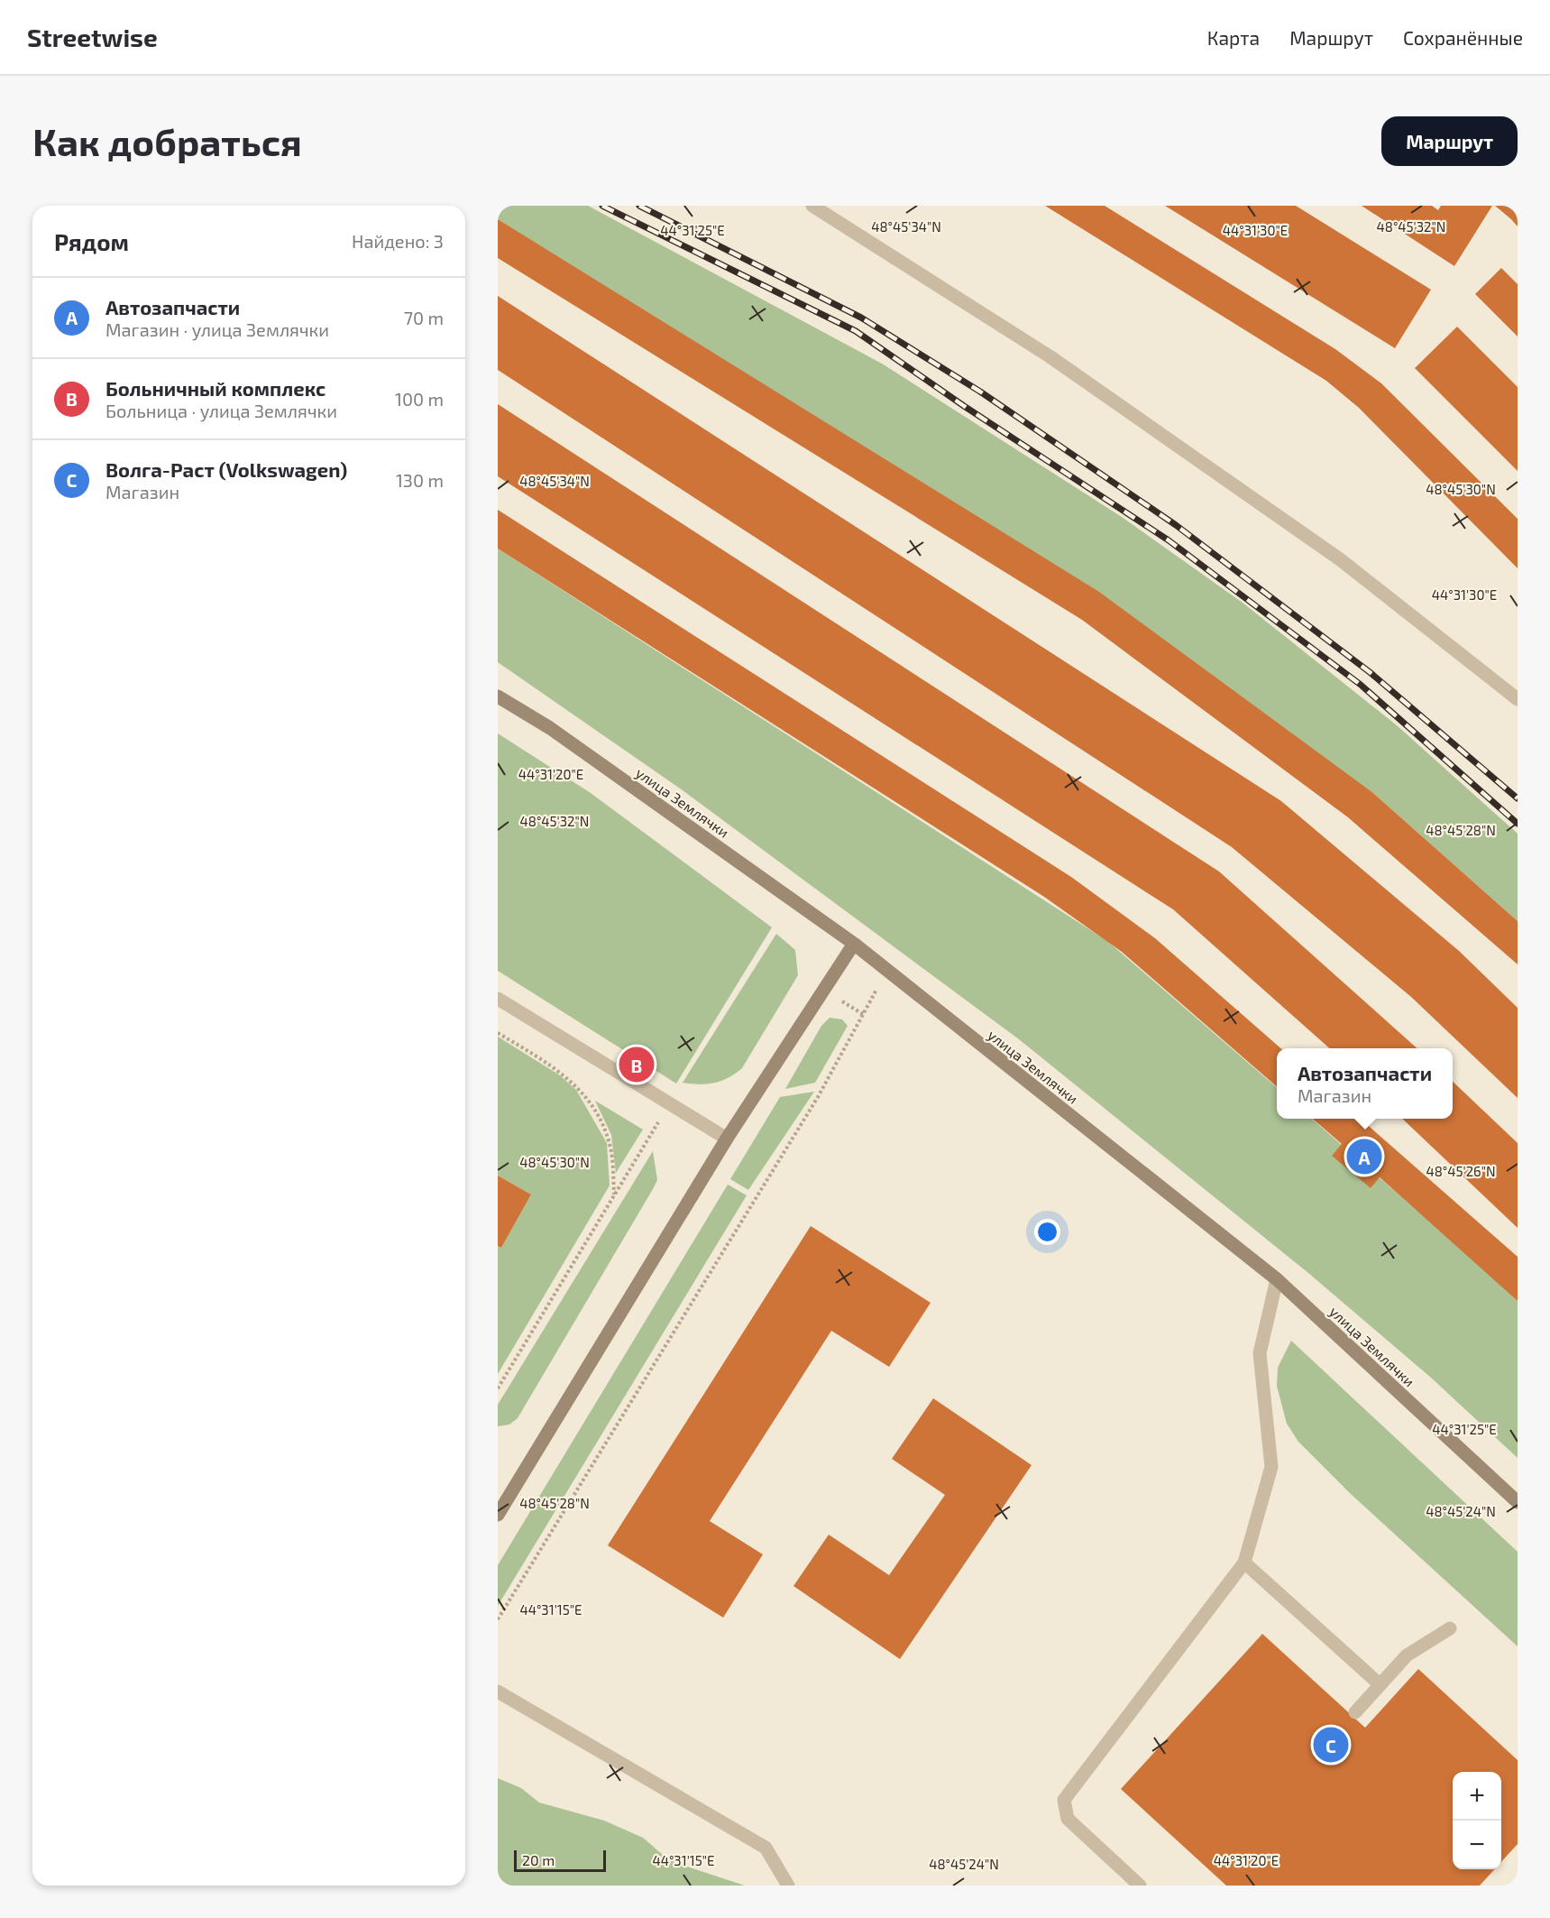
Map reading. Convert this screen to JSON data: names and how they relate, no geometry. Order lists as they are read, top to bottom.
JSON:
{
  "streets": {
    "main road": ["улица Землячки"]
  },
  "scale_bar": "20 m",
  "page": {
    "header": "Streetwise",
    "nav": ["Карта", "Маршрут", "Сохранённые"],
    "buttons": "Маршрут",
    "title": "Как добраться",
    "heading": ["Рядом", "Найдено: 3"],
    "list": [
      {
        "mark": "A",
        "name": "Автозапчасти",
        "note": "Магазин · улица Землячки",
        "value": "70 m"
      },
      {
        "mark": "B",
        "name": "Больничный комплекс",
        "note": "Больница · улица Землячки",
        "value": "100 m"
      },
      {
        "mark": "C",
        "name": "Волга-Раст (Volkswagen)",
        "note": "Магазин",
        "value": "130 m"
      }
    ],
    "pins": ["B", "A", "C"],
    "popup": ["Автозапчасти", "Магазин"],
    "map_buttons": ["+", "−"],
    "scale": "20 m"
  },
  "coordinates": [
    "48°45'34\"N",
    "48°45'32\"N",
    "44°31'25\"E",
    "44°31'30\"E",
    "48°45'30\"N",
    "44°31'20\"E",
    "48°45'28\"N",
    "48°45'26\"N",
    "48°45'24\"N",
    "44°31'15\"E"
  ]
}
